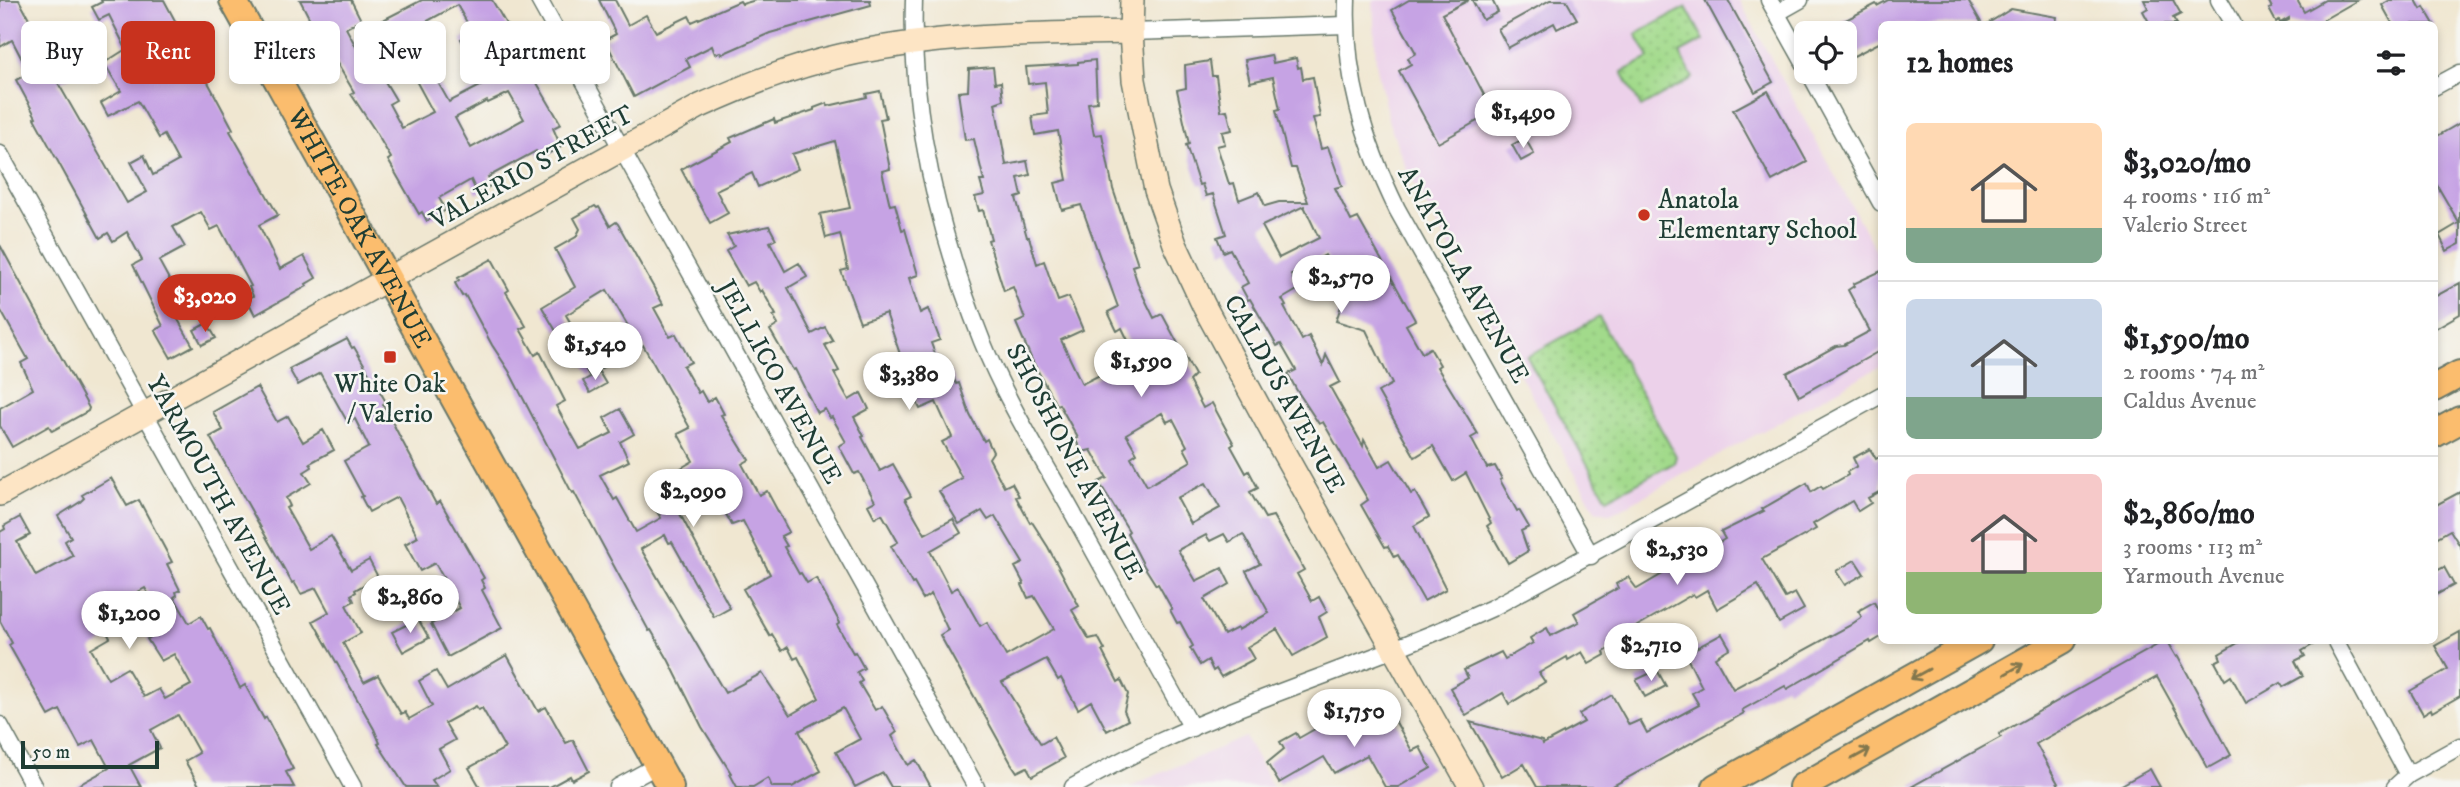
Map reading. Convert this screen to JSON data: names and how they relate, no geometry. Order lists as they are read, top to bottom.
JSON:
{
  "streets": {
    "main road": ["WHITE OAK AVENUE"],
    "street": [
      "VALERIO STREET",
      "ANATOLA AVENUE",
      "JELLICO AVENUE",
      "CALDUS AVENUE",
      "SHOSHONE AVENUE",
      "YARMOUTH AVENUE"
    ]
  },
  "crossings": [
    ["VALERIO STREET", "WHITE OAK AVENUE"],
    ["VALERIO STREET", "ANATOLA AVENUE"],
    ["VALERIO STREET", "JELLICO AVENUE"],
    ["VALERIO STREET", "CALDUS AVENUE"],
    ["VALERIO STREET", "SHOSHONE AVENUE"],
    ["VALERIO STREET", "YARMOUTH AVENUE"]
  ],
  "places": {
    "other": ["Anatola Elementary School"],
    "transit": ["White Oak / Valerio"]
  },
  "scale_bar": "50 m",
  "page": {
    "chip": [
      "Buy",
      "Rent",
      "Filters",
      "New",
      "Apartment"
    ],
    "heading": "12 homes",
    "price": [
      "$1,490",
      "$2,570",
      "$3,020",
      "$1,540",
      "$1,590",
      "$3,380",
      "$2,090",
      "$2,530",
      "$2,860",
      "$1,200",
      "$2,710",
      "$1,750"
    ],
    "list": [
      {
        "name": "$3,020/mo",
        "note": "4 rooms · 116 m² · Valerio Street"
      },
      {
        "name": "$1,590/mo",
        "note": "2 rooms · 74 m² · Caldus Avenue"
      },
      {
        "name": "$2,860/mo",
        "note": "3 rooms · 113 m² · Yarmouth Avenue"
      }
    ],
    "scale": "50 m"
  }
}
